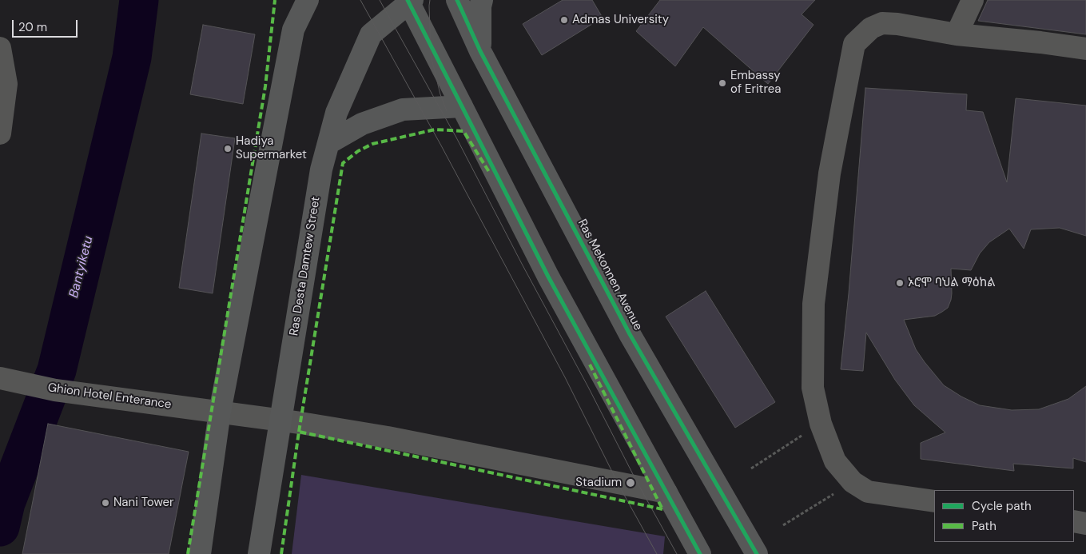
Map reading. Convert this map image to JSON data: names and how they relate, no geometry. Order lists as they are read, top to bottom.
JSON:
{
  "streets": {
    "main road": ["Ras Desta Damtew Street", "Ras Mekonnen Avenue"],
    "street": ["Ghion Hotel Enterance"]
  },
  "crossings": [
    ["Ras Desta Damtew Street", "Ghion Hotel Enterance"]
  ],
  "water": ["Bantyiketu"],
  "places": [
    "Admas University",
    "Embassy of Eritrea",
    "Hadiya Supermarket",
    "ኦሮሞ ባህል ማዕከል",
    "Stadium",
    "Nani Tower"
  ],
  "legend": ["Cycle path", "Path"],
  "scale_bar": "20 m"
}
